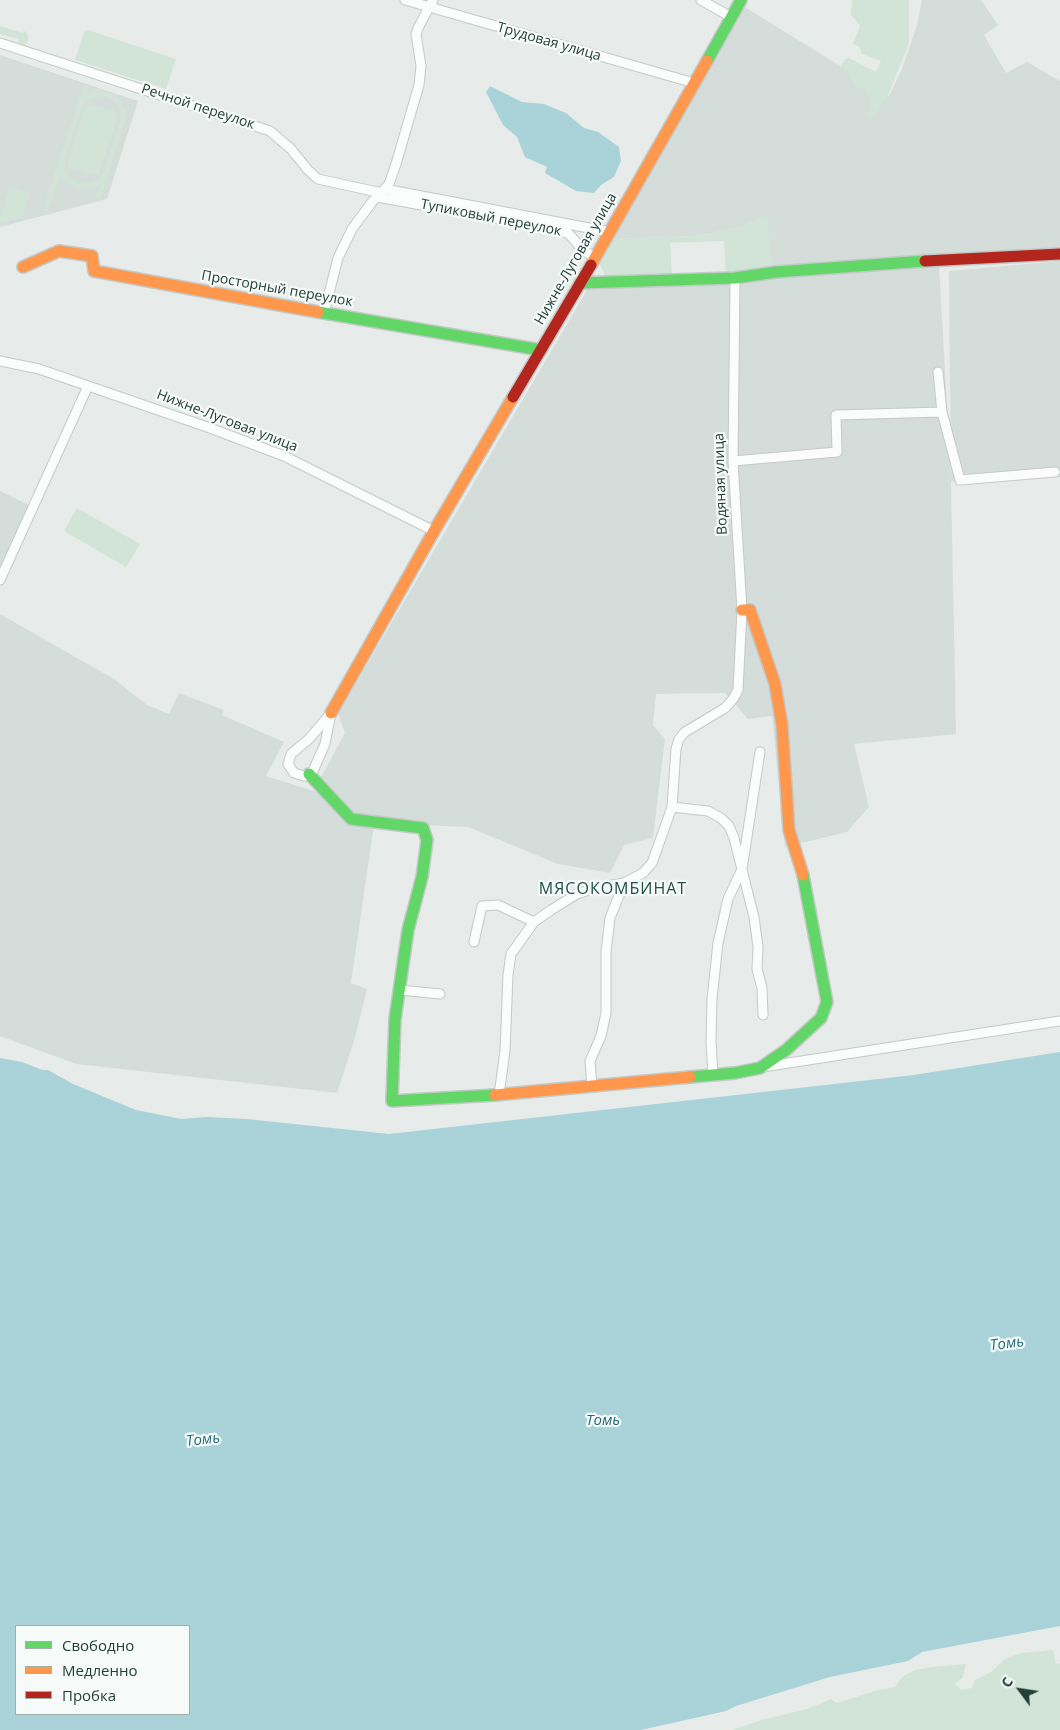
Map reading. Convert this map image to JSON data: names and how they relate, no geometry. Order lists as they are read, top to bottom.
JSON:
{
  "streets": {
    "street": [
      "Трудовая улица",
      "Речной переулок",
      "Тупиковый переулок",
      "Нижне-Луговая улица",
      "Просторный переулок",
      "Водяная улица"
    ]
  },
  "crossings": [
    ["Трудовая улица", "Нижне-Луговая улица"],
    ["Речной переулок", "Тупиковый переулок"],
    ["Тупиковый переулок", "Нижне-Луговая улица"],
    ["Нижне-Луговая улица", "Просторный переулок"]
  ],
  "districts": ["МЯСОКОМБИНАТ"],
  "water": ["Томь"],
  "legend": ["Свободно", "Медленно", "Пробка"],
  "north": "top left"
}
